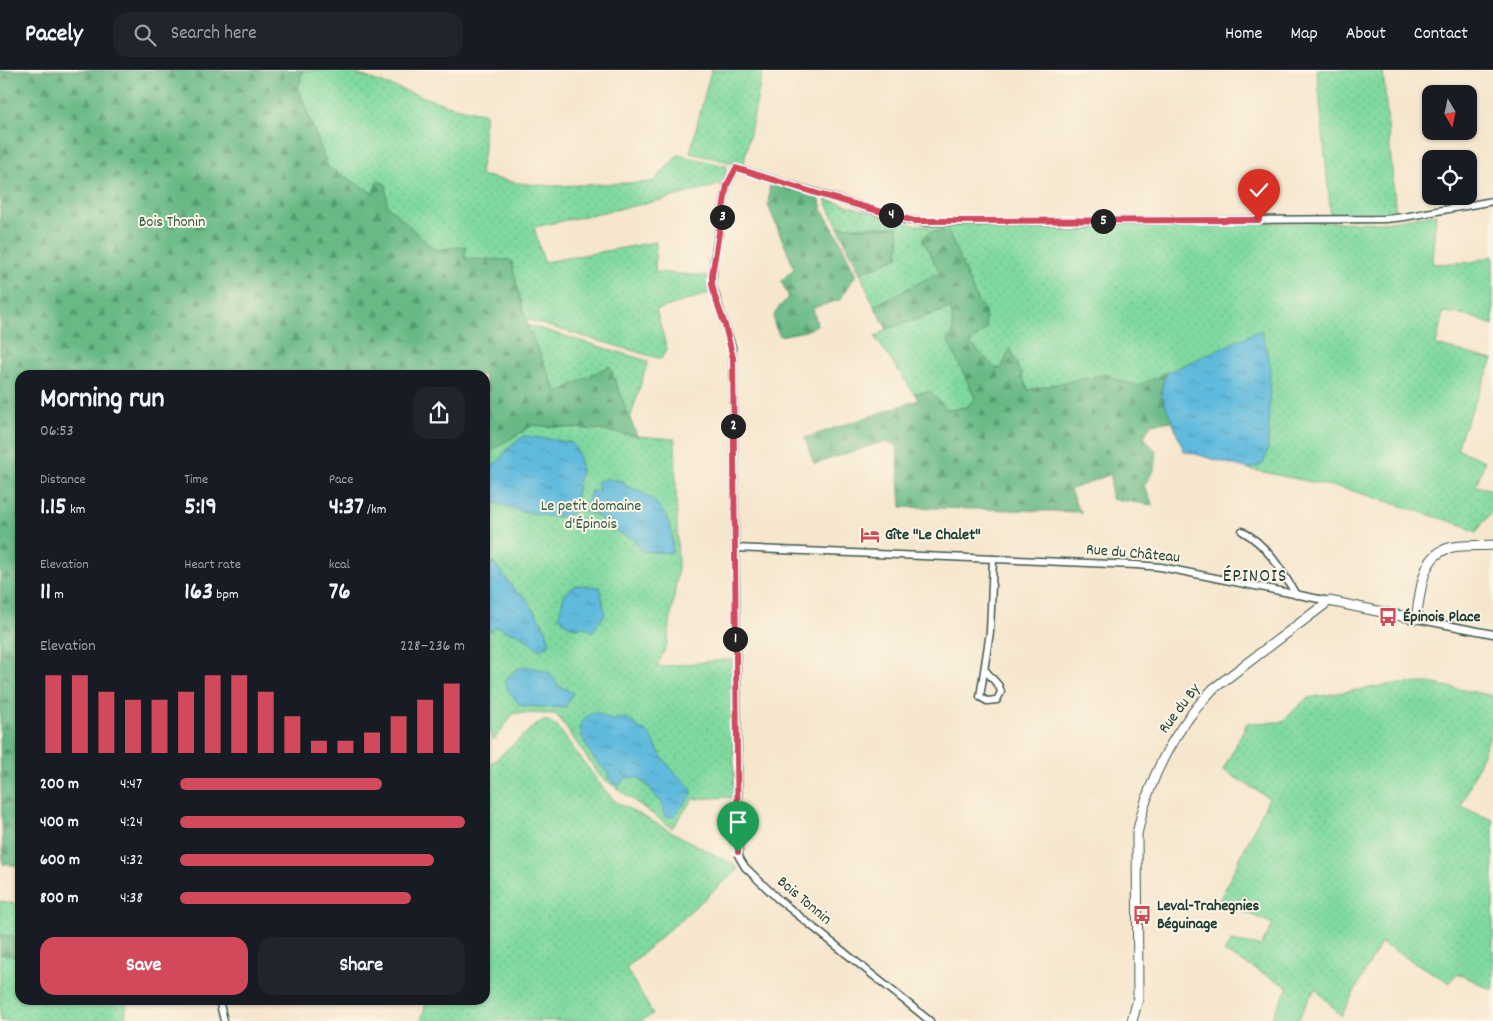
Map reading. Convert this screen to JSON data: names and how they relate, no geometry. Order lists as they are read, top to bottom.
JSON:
{
  "streets": {
    "street": ["Rue du Château", "Rue du By", "Bois Tonnin"]
  },
  "crossings": [
    ["Rue du Château", "Rue du By"],
    ["Rue du Château", "Bois Tonnin"]
  ],
  "districts": ["ÉPINOIS"],
  "parks": ["Bois Thonin", "Le petit domaine d'Épinois"],
  "places": {
    "hotel": ["Gîte \"Le Chalet\""],
    "bus stop": ["Épinois Place", "Leval-Trahegnies Béguinage"]
  },
  "north": "bottom",
  "page": {
    "header": "Pacely",
    "search": "Search here",
    "nav": [
      "Home",
      "Map",
      "About",
      "Contact"
    ],
    "pins": [
      "4",
      "3",
      "5",
      "2",
      "1"
    ],
    "heading": ["Morning run", "06:53"],
    "stats": [
      ["Distance", "1.15 km"],
      ["Time", "5:19"],
      ["Pace", "4:37 /km"],
      ["Elevation", "11 m"],
      ["Heart rate", "163 bpm"],
      ["kcal", "76"]
    ],
    "chart": ["Elevation", "228–236 m"],
    "list": [
      {
        "name": "200 m",
        "note": "4:47"
      },
      {
        "name": "400 m",
        "note": "4:24"
      },
      {
        "name": "600 m",
        "note": "4:32"
      },
      {
        "name": "800 m",
        "note": "4:38"
      }
    ],
    "buttons": ["Save", "Share"]
  }
}
